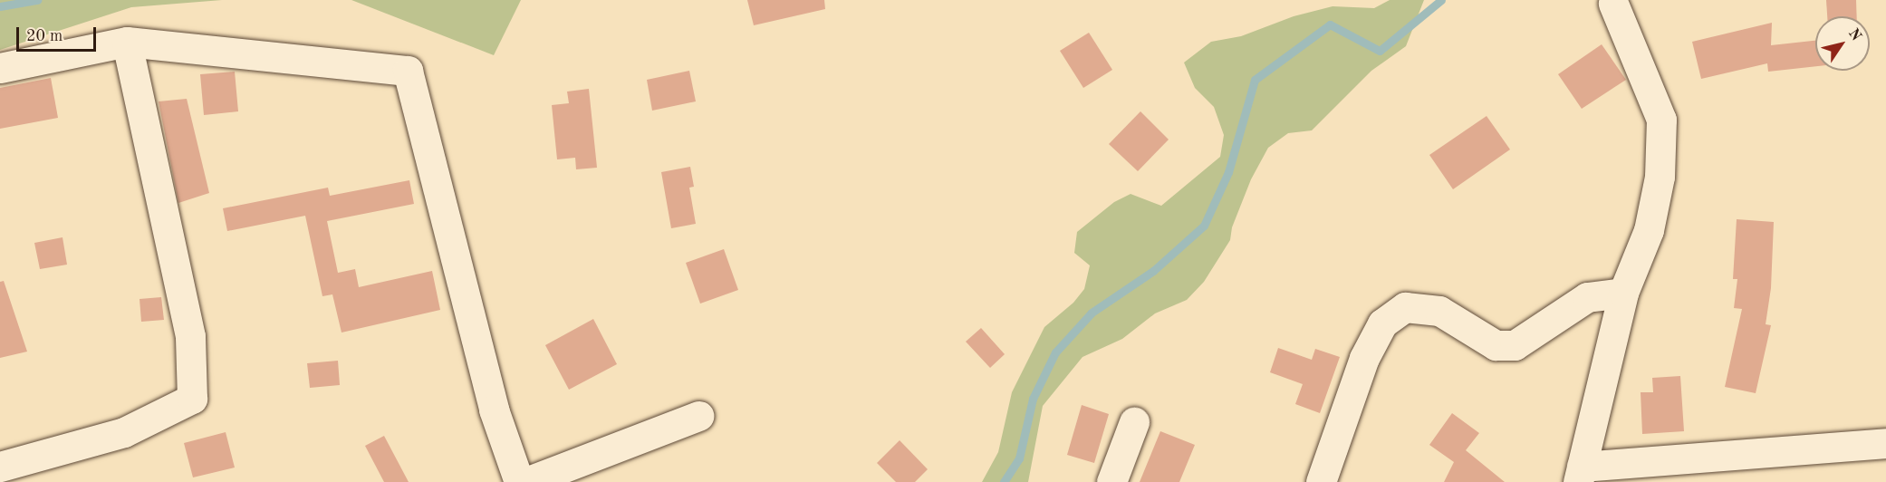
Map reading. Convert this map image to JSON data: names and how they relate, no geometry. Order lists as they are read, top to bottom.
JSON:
{
  "scale_bar": "20 m",
  "north": "top right"
}
